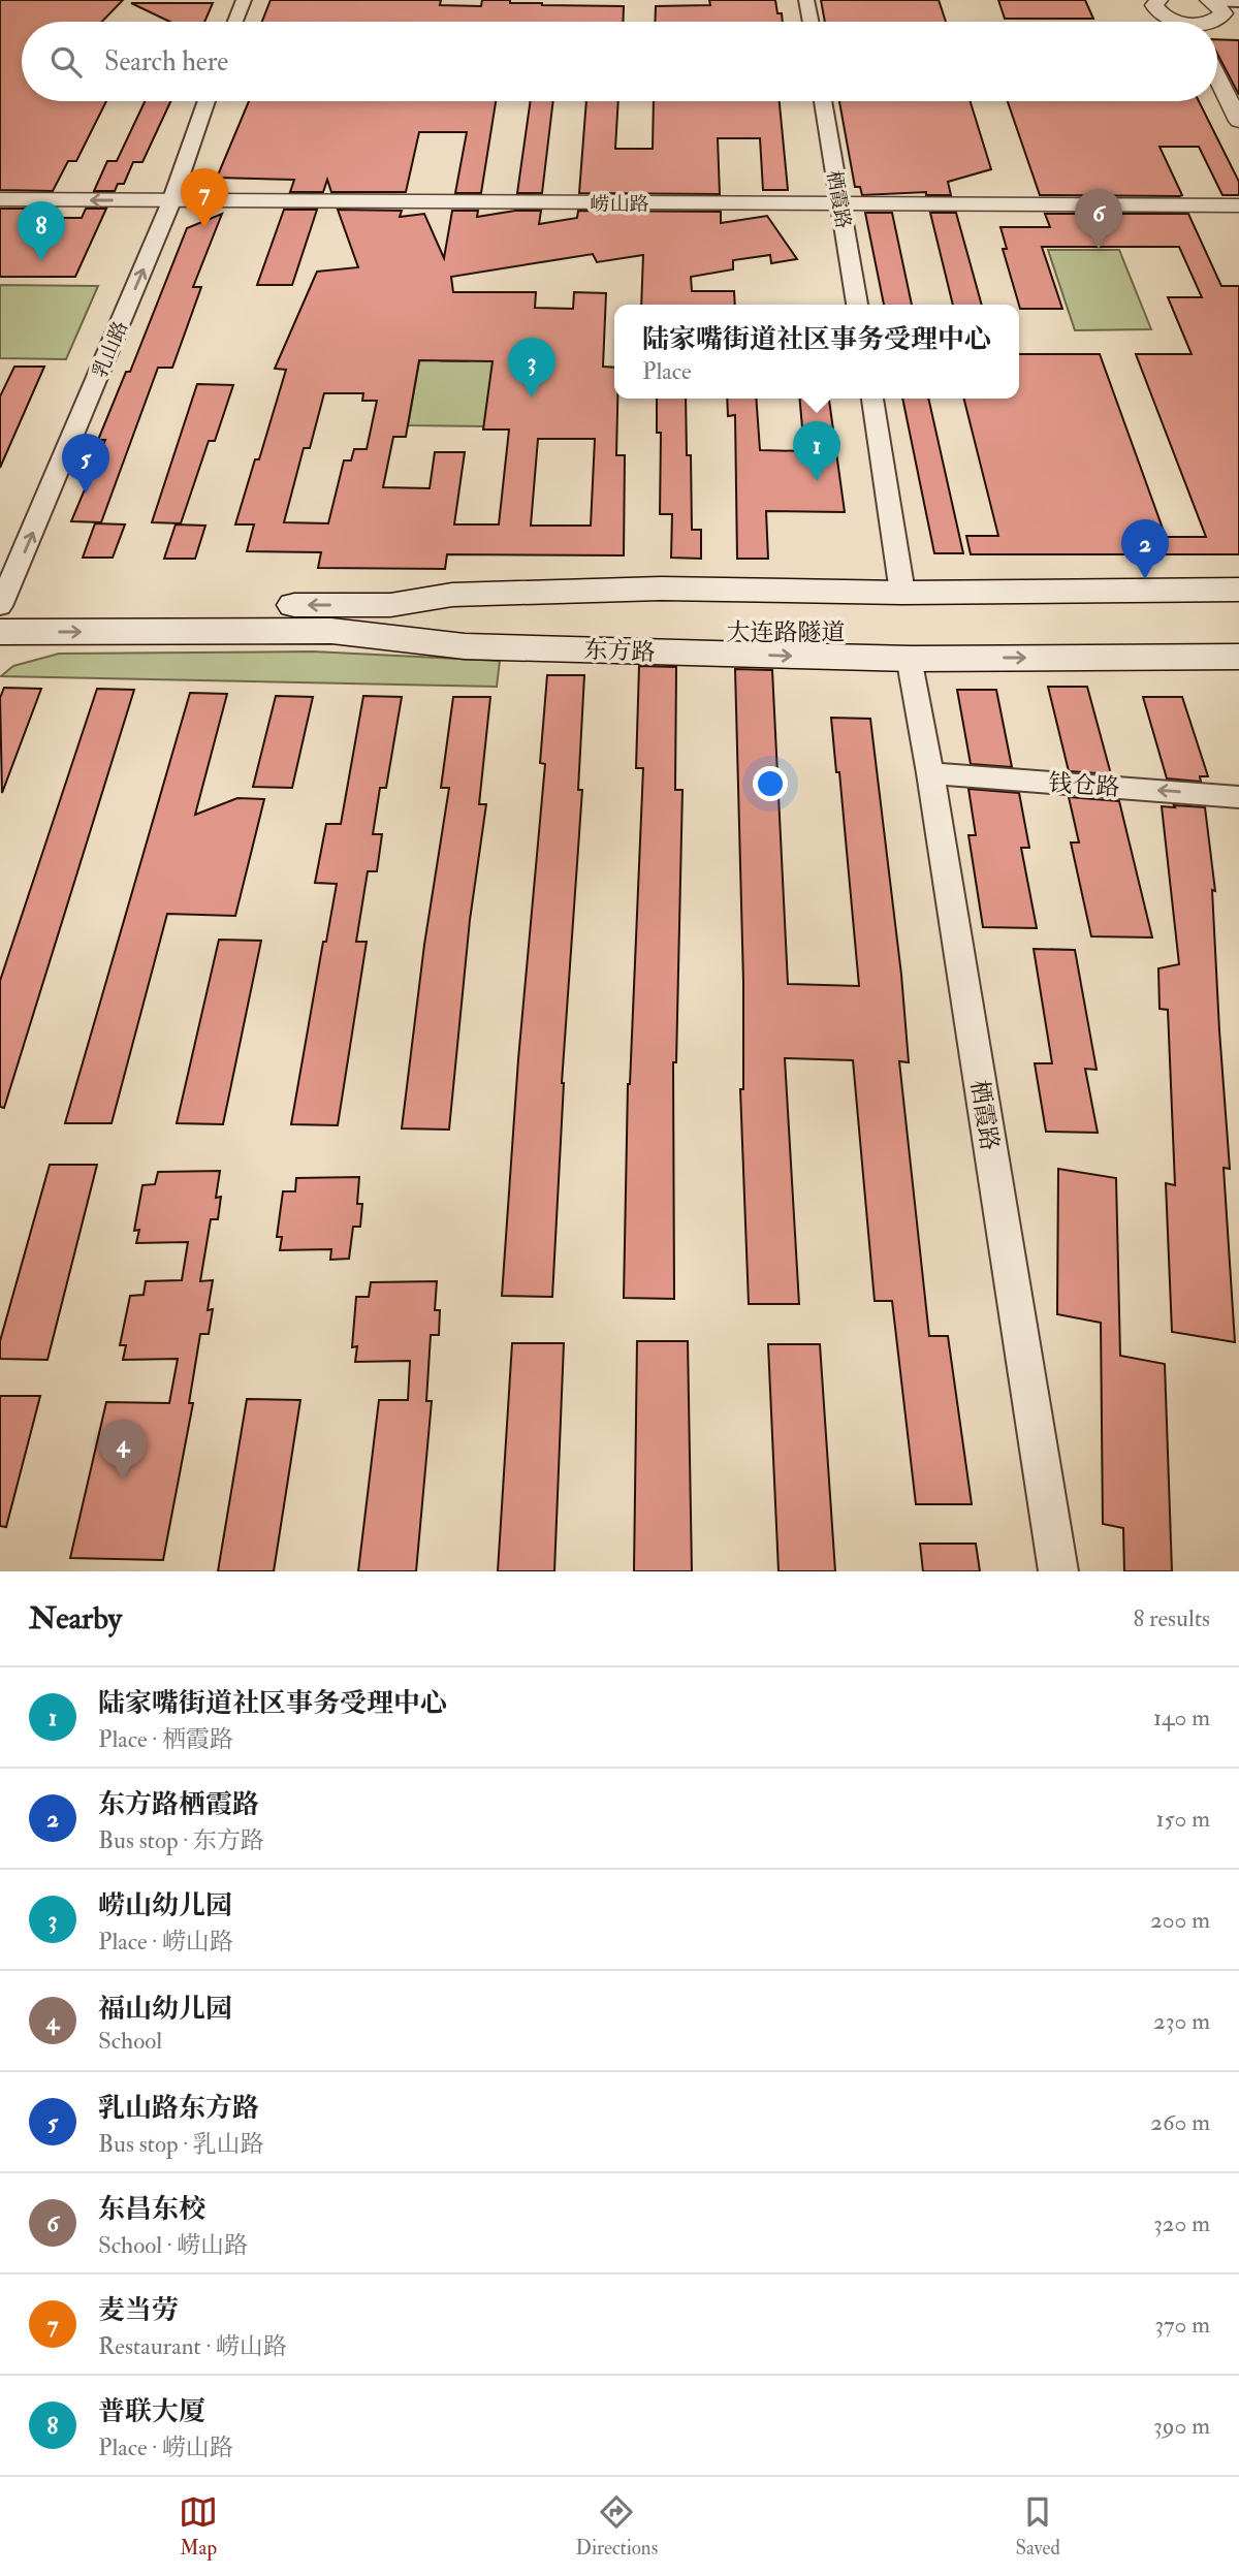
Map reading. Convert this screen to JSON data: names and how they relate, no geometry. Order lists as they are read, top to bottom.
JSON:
{
  "streets": {
    "main road": ["大连路隧道", "东方路"],
    "street": [
      "栖霞路",
      "崂山路",
      "乳山路",
      "钱仓路"
    ]
  },
  "crossings": [
    ["栖霞路", "崂山路"],
    ["栖霞路", "东方路"],
    ["栖霞路", "钱仓路"],
    ["崂山路", "乳山路"],
    ["大连路隧道", "东方路"]
  ],
  "one_way": ["乳山路", "钱仓路"],
  "page": {
    "search": "Search here",
    "pins": [
      "7",
      "6",
      "8",
      "3",
      "1",
      "5",
      "2",
      "4"
    ],
    "popup": ["陆家嘴街道社区事务受理中心", "Place"],
    "heading": ["Nearby", "8 results"],
    "list": [
      {
        "mark": "1",
        "name": "陆家嘴街道社区事务受理中心",
        "note": "Place · 栖霞路",
        "value": "140 m"
      },
      {
        "mark": "2",
        "name": "东方路栖霞路",
        "note": "Bus stop · 东方路",
        "value": "150 m"
      },
      {
        "mark": "3",
        "name": "崂山幼儿园",
        "note": "Place · 崂山路",
        "value": "200 m"
      },
      {
        "mark": "4",
        "name": "福山幼儿园",
        "note": "School",
        "value": "230 m"
      },
      {
        "mark": "5",
        "name": "乳山路东方路",
        "note": "Bus stop · 乳山路",
        "value": "260 m"
      },
      {
        "mark": "6",
        "name": "东昌东校",
        "note": "School · 崂山路",
        "value": "320 m"
      },
      {
        "mark": "7",
        "name": "麦当劳",
        "note": "Restaurant · 崂山路",
        "value": "370 m"
      },
      {
        "mark": "8",
        "name": "普联大厦",
        "note": "Place · 崂山路",
        "value": "390 m"
      }
    ],
    "nav": ["Map", "Directions", "Saved"]
  }
}
